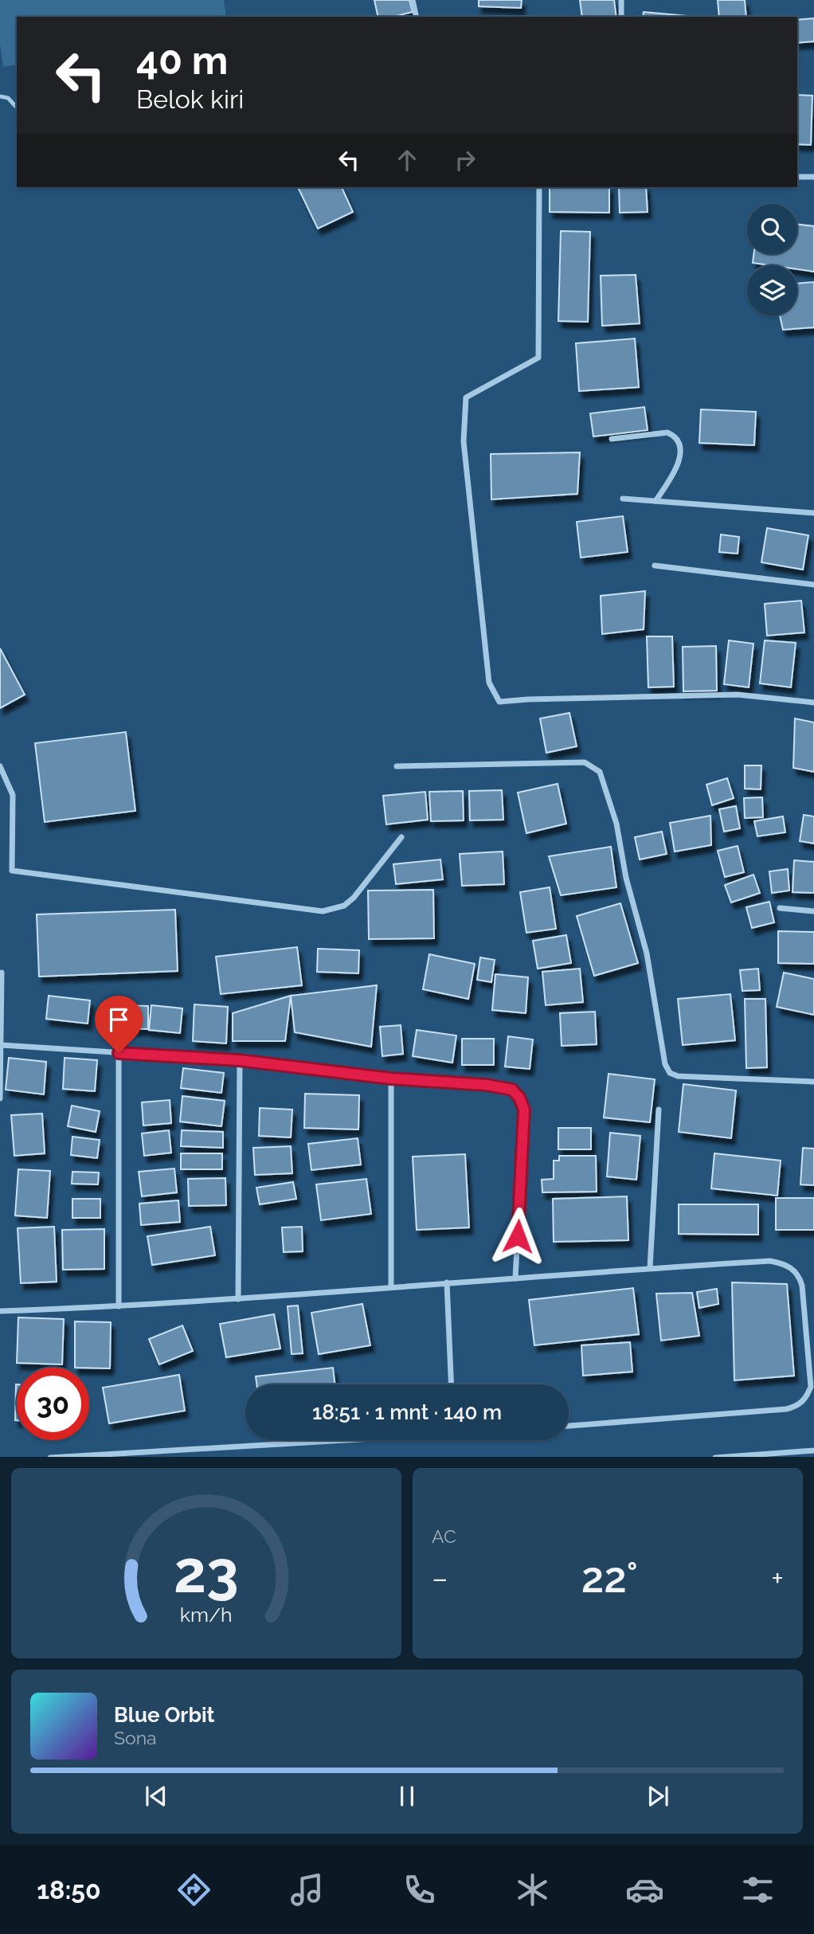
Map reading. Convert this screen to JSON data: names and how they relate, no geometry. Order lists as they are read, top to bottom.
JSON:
{
  "page": {
    "turn": ["40 m", "Belok kiri"],
    "limit": "30",
    "trip": "18:51 · 1 mnt · 140 m",
    "tile": "AC",
    "heat": ["−", "22°", "+"],
    "song": ["Blue Orbit", "Sona"],
    "tabs": "18:50",
    "gauge": ["23", "km/h"]
  }
}
